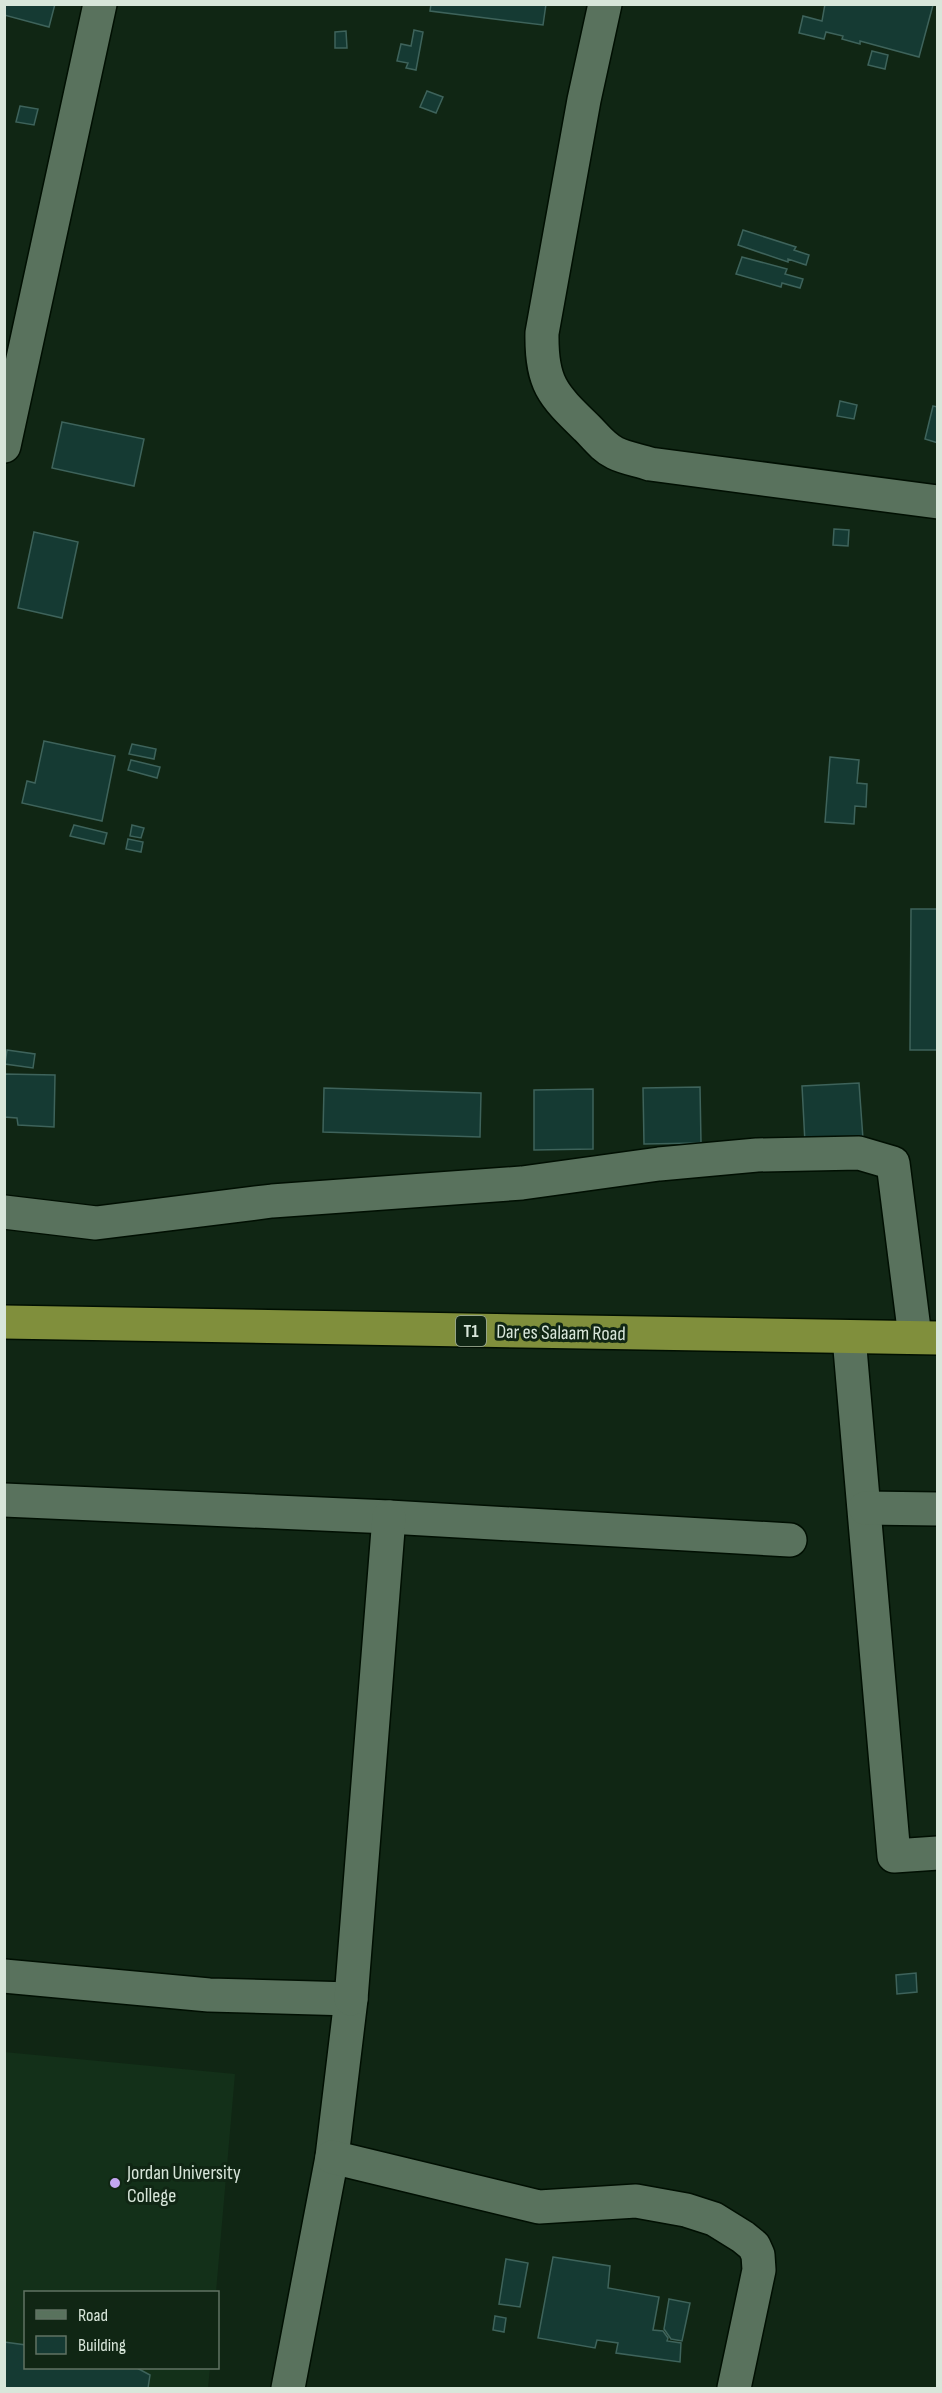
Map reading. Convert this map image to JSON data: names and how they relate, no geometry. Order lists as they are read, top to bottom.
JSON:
{
  "streets": {
    "highway": ["T1", "Dar es Salaam Road"]
  },
  "places": ["Jordan University College"],
  "legend": ["Road", "Building"]
}
